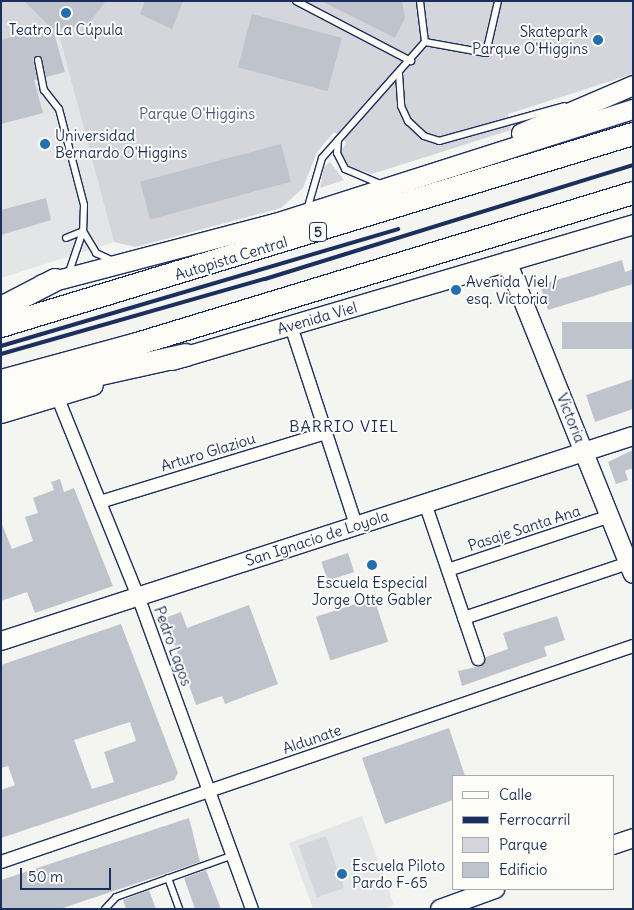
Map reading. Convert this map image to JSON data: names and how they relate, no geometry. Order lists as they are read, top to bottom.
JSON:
{
  "streets": {
    "highway": ["5", "Autopista Central"],
    "main road": ["Avenida Viel"],
    "street": [
      "Victoria",
      "Arturo Glaziou",
      "Pasaje Santa Ana",
      "San Ignacio de Loyola",
      "Pedro Lagos",
      "Aldunate"
    ]
  },
  "crossings": [
    ["Avenida Viel", "Victoria"],
    ["Avenida Viel", "Pedro Lagos"],
    ["Victoria", "Pasaje Santa Ana"],
    ["Victoria", "San Ignacio de Loyola"],
    ["Arturo Glaziou", "Pedro Lagos"],
    ["San Ignacio de Loyola", "Pedro Lagos"],
    ["Pedro Lagos", "Aldunate"]
  ],
  "districts": ["BARRIO VIEL"],
  "parks": ["Parque O'Higgins"],
  "places": [
    "Teatro La Cúpula",
    "Skatepark Parque O'Higgins",
    "Universidad Bernardo O'Higgins",
    "Avenida Viel / esq. Victoria",
    "Escuela Especial Jorge Otte Gabler",
    "Escuela Piloto Pardo F-65"
  ],
  "legend": [
    "Calle",
    "Ferrocarril",
    "Parque",
    "Edificio"
  ],
  "scale_bar": "50 m"
}
